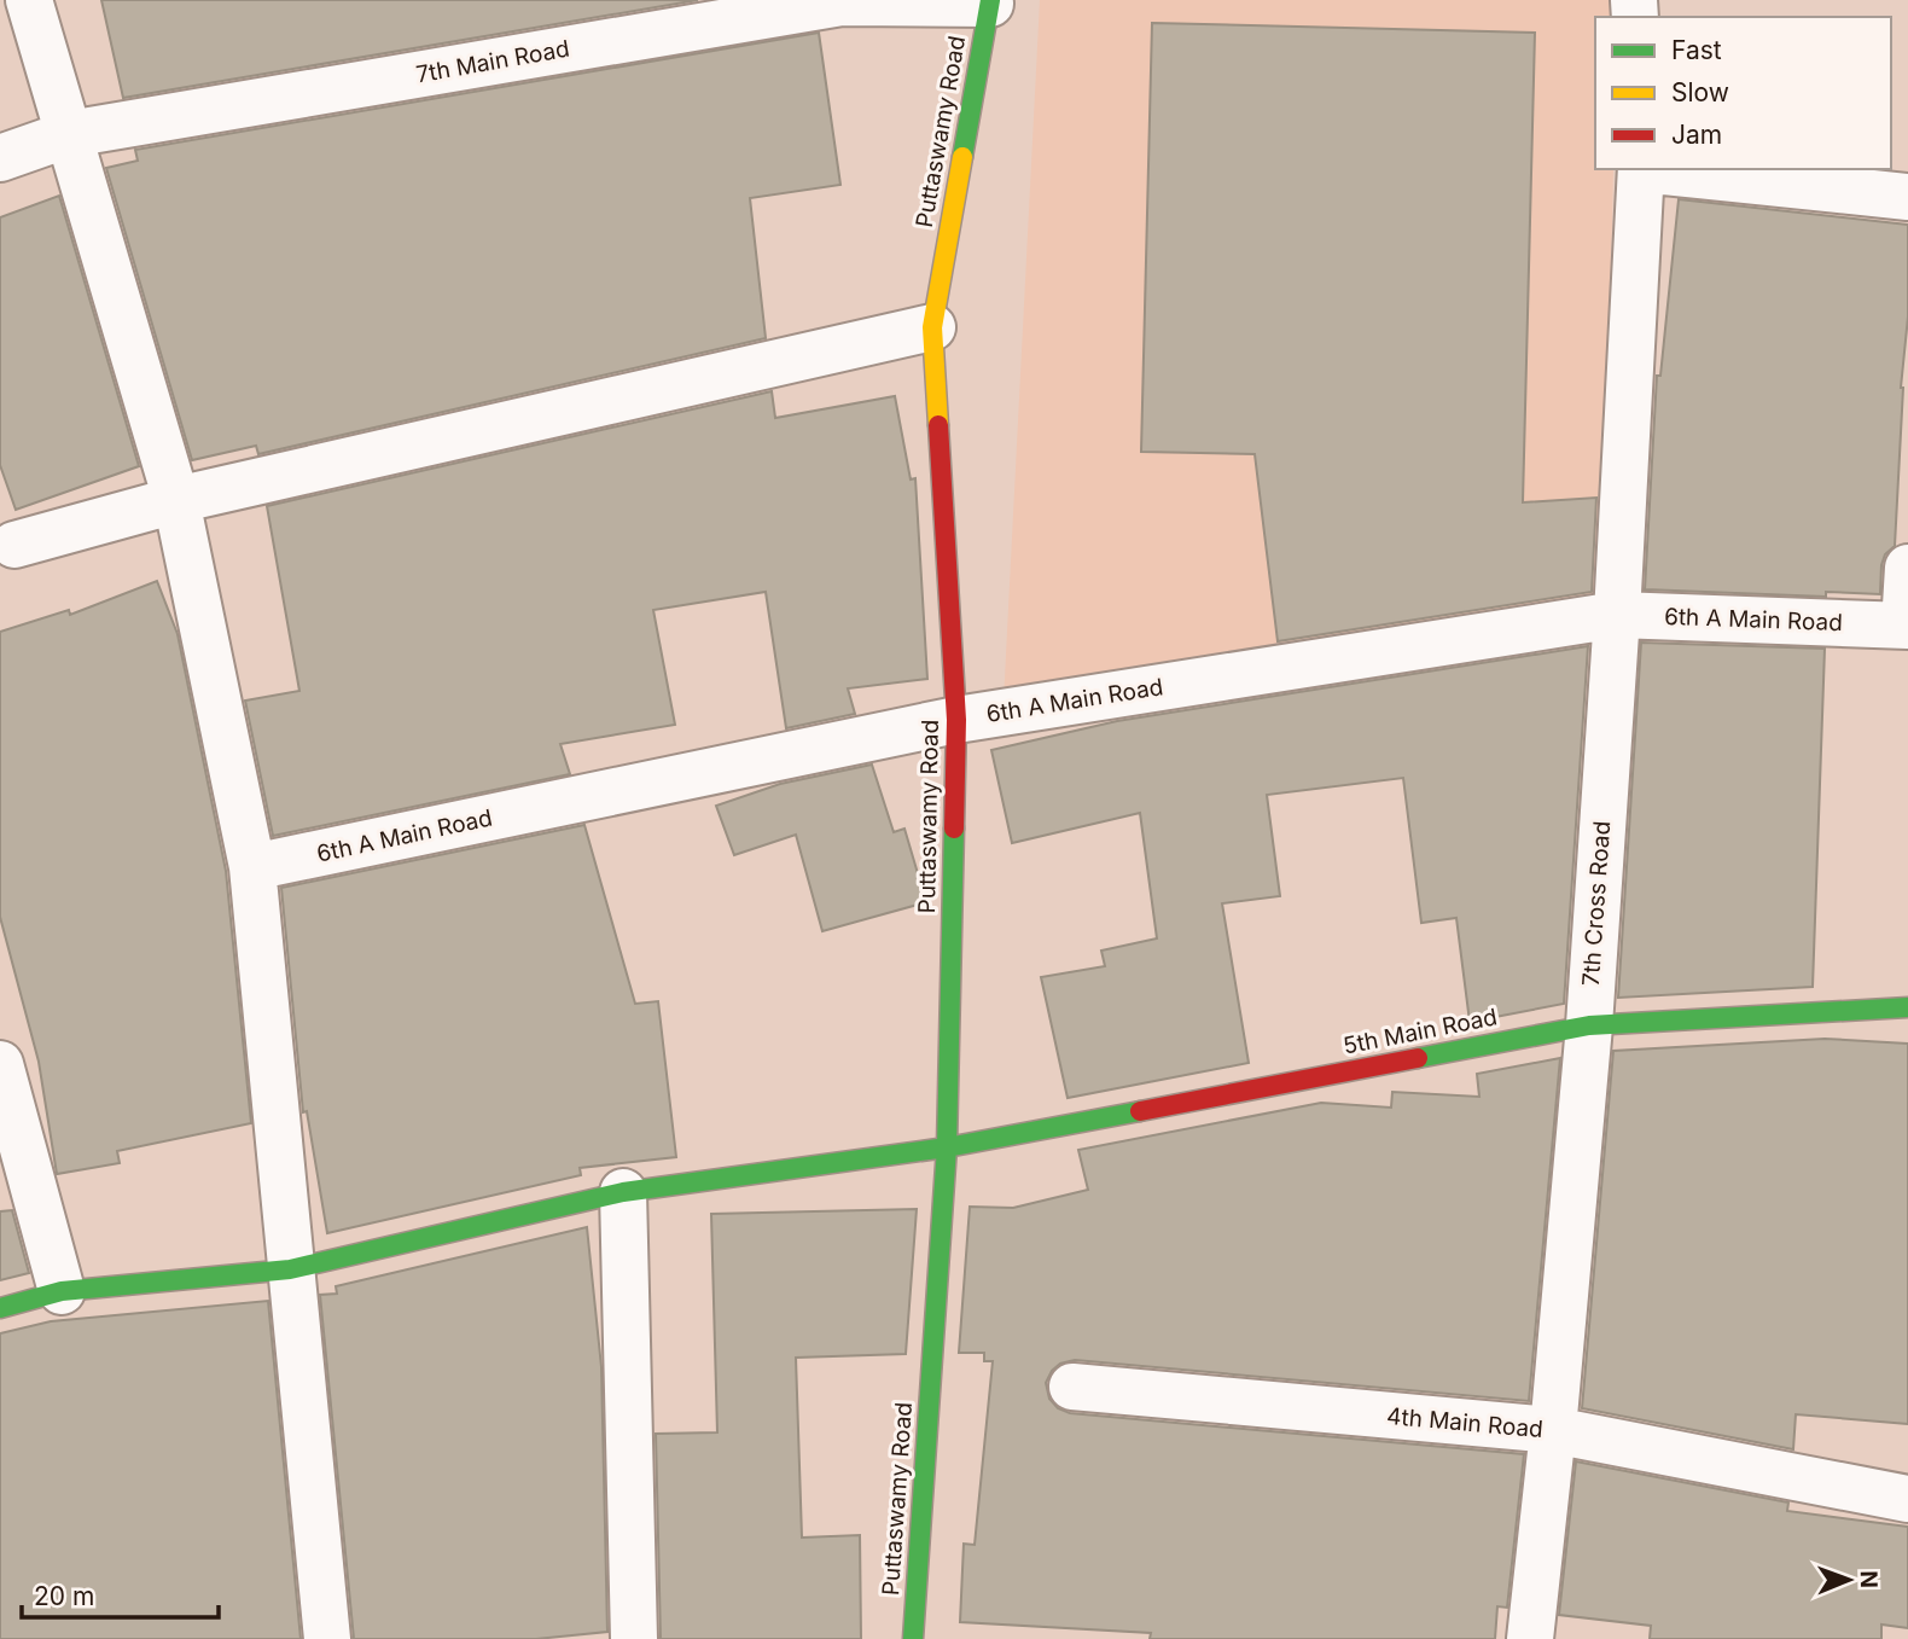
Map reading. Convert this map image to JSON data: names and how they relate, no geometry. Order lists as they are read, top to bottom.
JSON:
{
  "streets": {
    "street": [
      "7th Main Road",
      "Puttaswamy Road",
      "6th A Main Road",
      "7th Cross Road",
      "5th Main Road",
      "4th Main Road"
    ]
  },
  "crossings": [
    ["7th Main Road", "Puttaswamy Road"],
    ["Puttaswamy Road", "6th A Main Road"],
    ["Puttaswamy Road", "5th Main Road"],
    ["6th A Main Road", "7th Cross Road"],
    ["7th Cross Road", "5th Main Road"],
    ["7th Cross Road", "4th Main Road"]
  ],
  "legend": ["Fast", "Slow", "Jam"],
  "scale_bar": "20 m",
  "north": "right"
}
